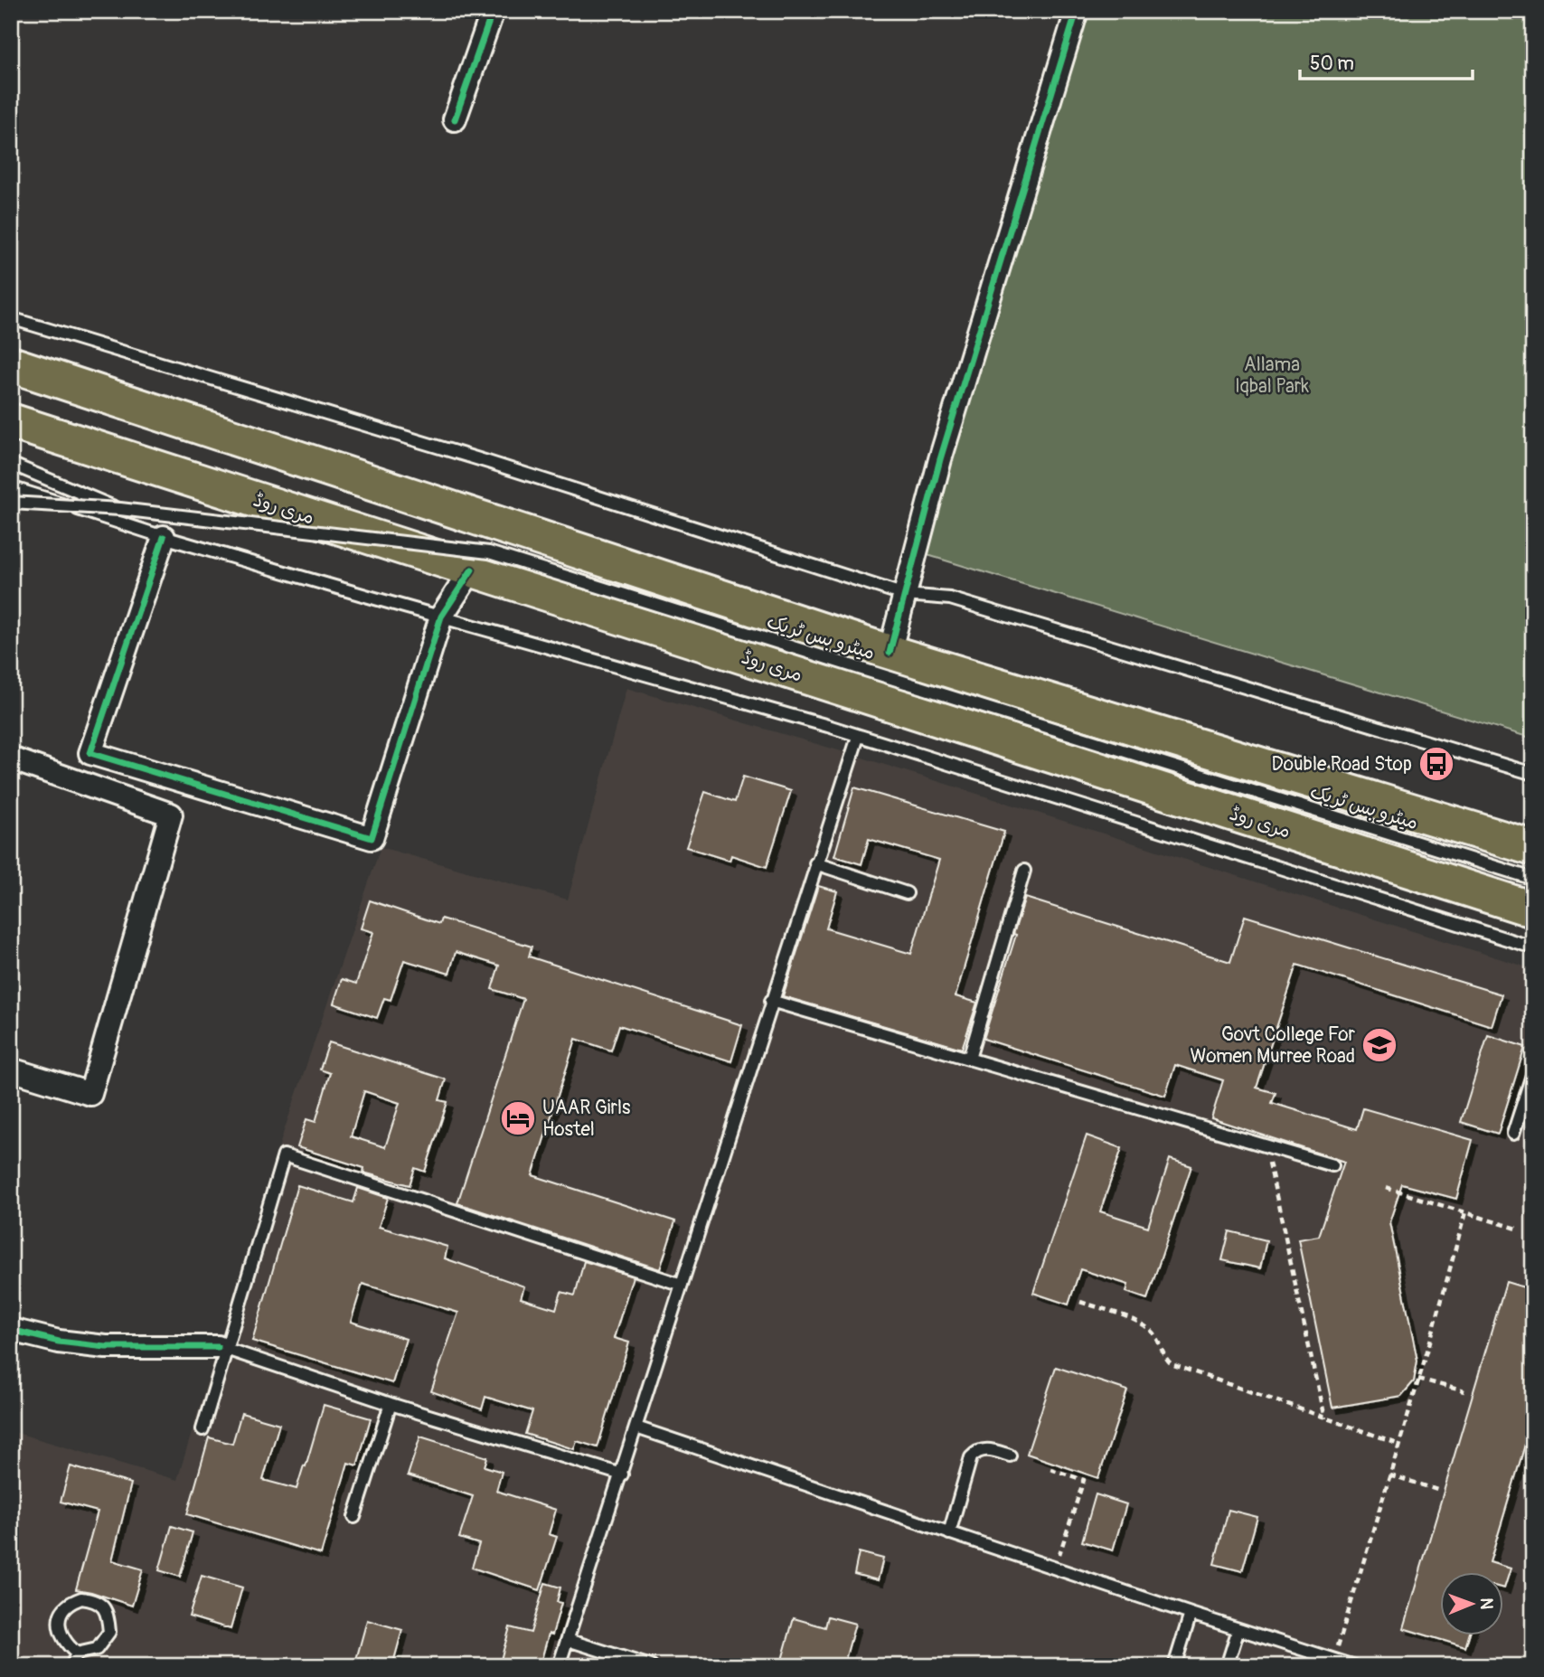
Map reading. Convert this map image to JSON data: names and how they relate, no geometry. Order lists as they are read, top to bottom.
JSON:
{
  "streets": {
    "main road": ["مری روڈ"],
    "lane": ["میٹرو بس ٹریک"]
  },
  "parks": ["Allama Iqbal Park"],
  "places": {
    "bus stop": ["Double Road Stop"],
    "school or university": ["Govt College For Women Murree Road"],
    "hotel": ["UAAR Girls Hostel"]
  },
  "scale_bar": "50 m",
  "north": "right"
}
